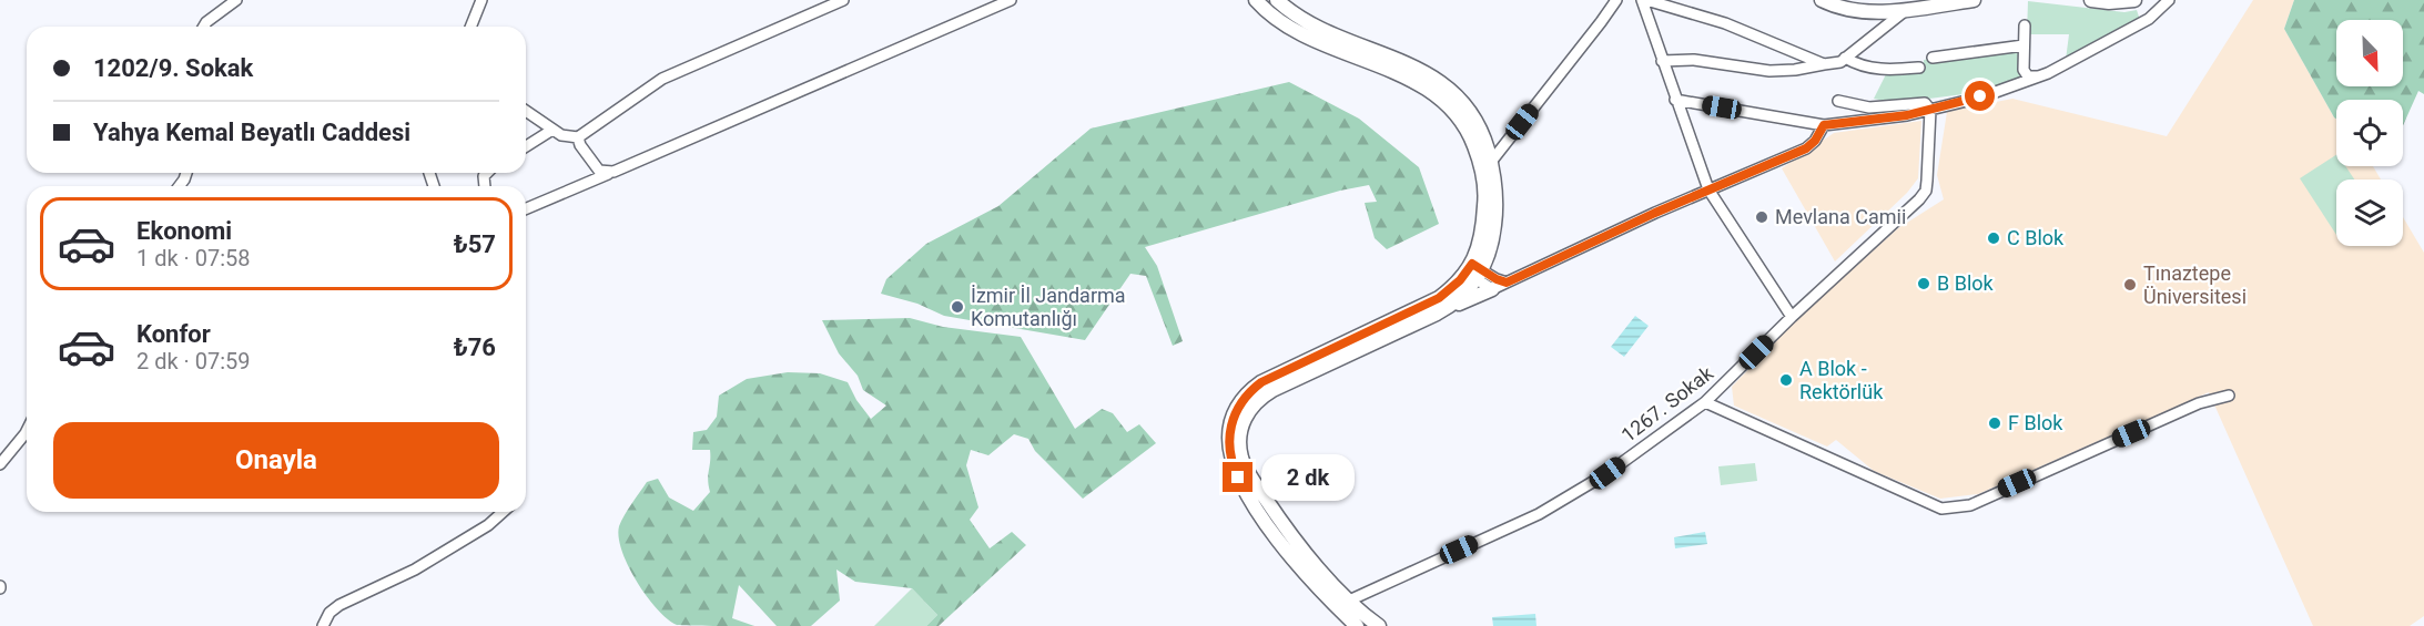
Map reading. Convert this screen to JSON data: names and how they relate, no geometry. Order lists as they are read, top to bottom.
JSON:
{
  "streets": {
    "street": ["1267. Sokak"]
  },
  "places": [
    "Mevlana Camii",
    "C Blok",
    "B Blok",
    "Tınaztepe Üniversitesi",
    "İzmir İl Jandarma Komutanlığı",
    "A Blok - Rektörlük",
    "F Blok"
  ],
  "north": "bottom right",
  "page": {
    "banner": ["1202/9. Sokak", "Yahya Kemal Beyatlı Caddesi"],
    "list": [
      {
        "name": "Ekonomi",
        "note": "1 dk · 07:58",
        "value": "₺57"
      },
      {
        "name": "Konfor",
        "note": "2 dk · 07:59",
        "value": "₺76"
      }
    ],
    "buttons": "Onayla",
    "bubble": "2 dk"
  }
}
